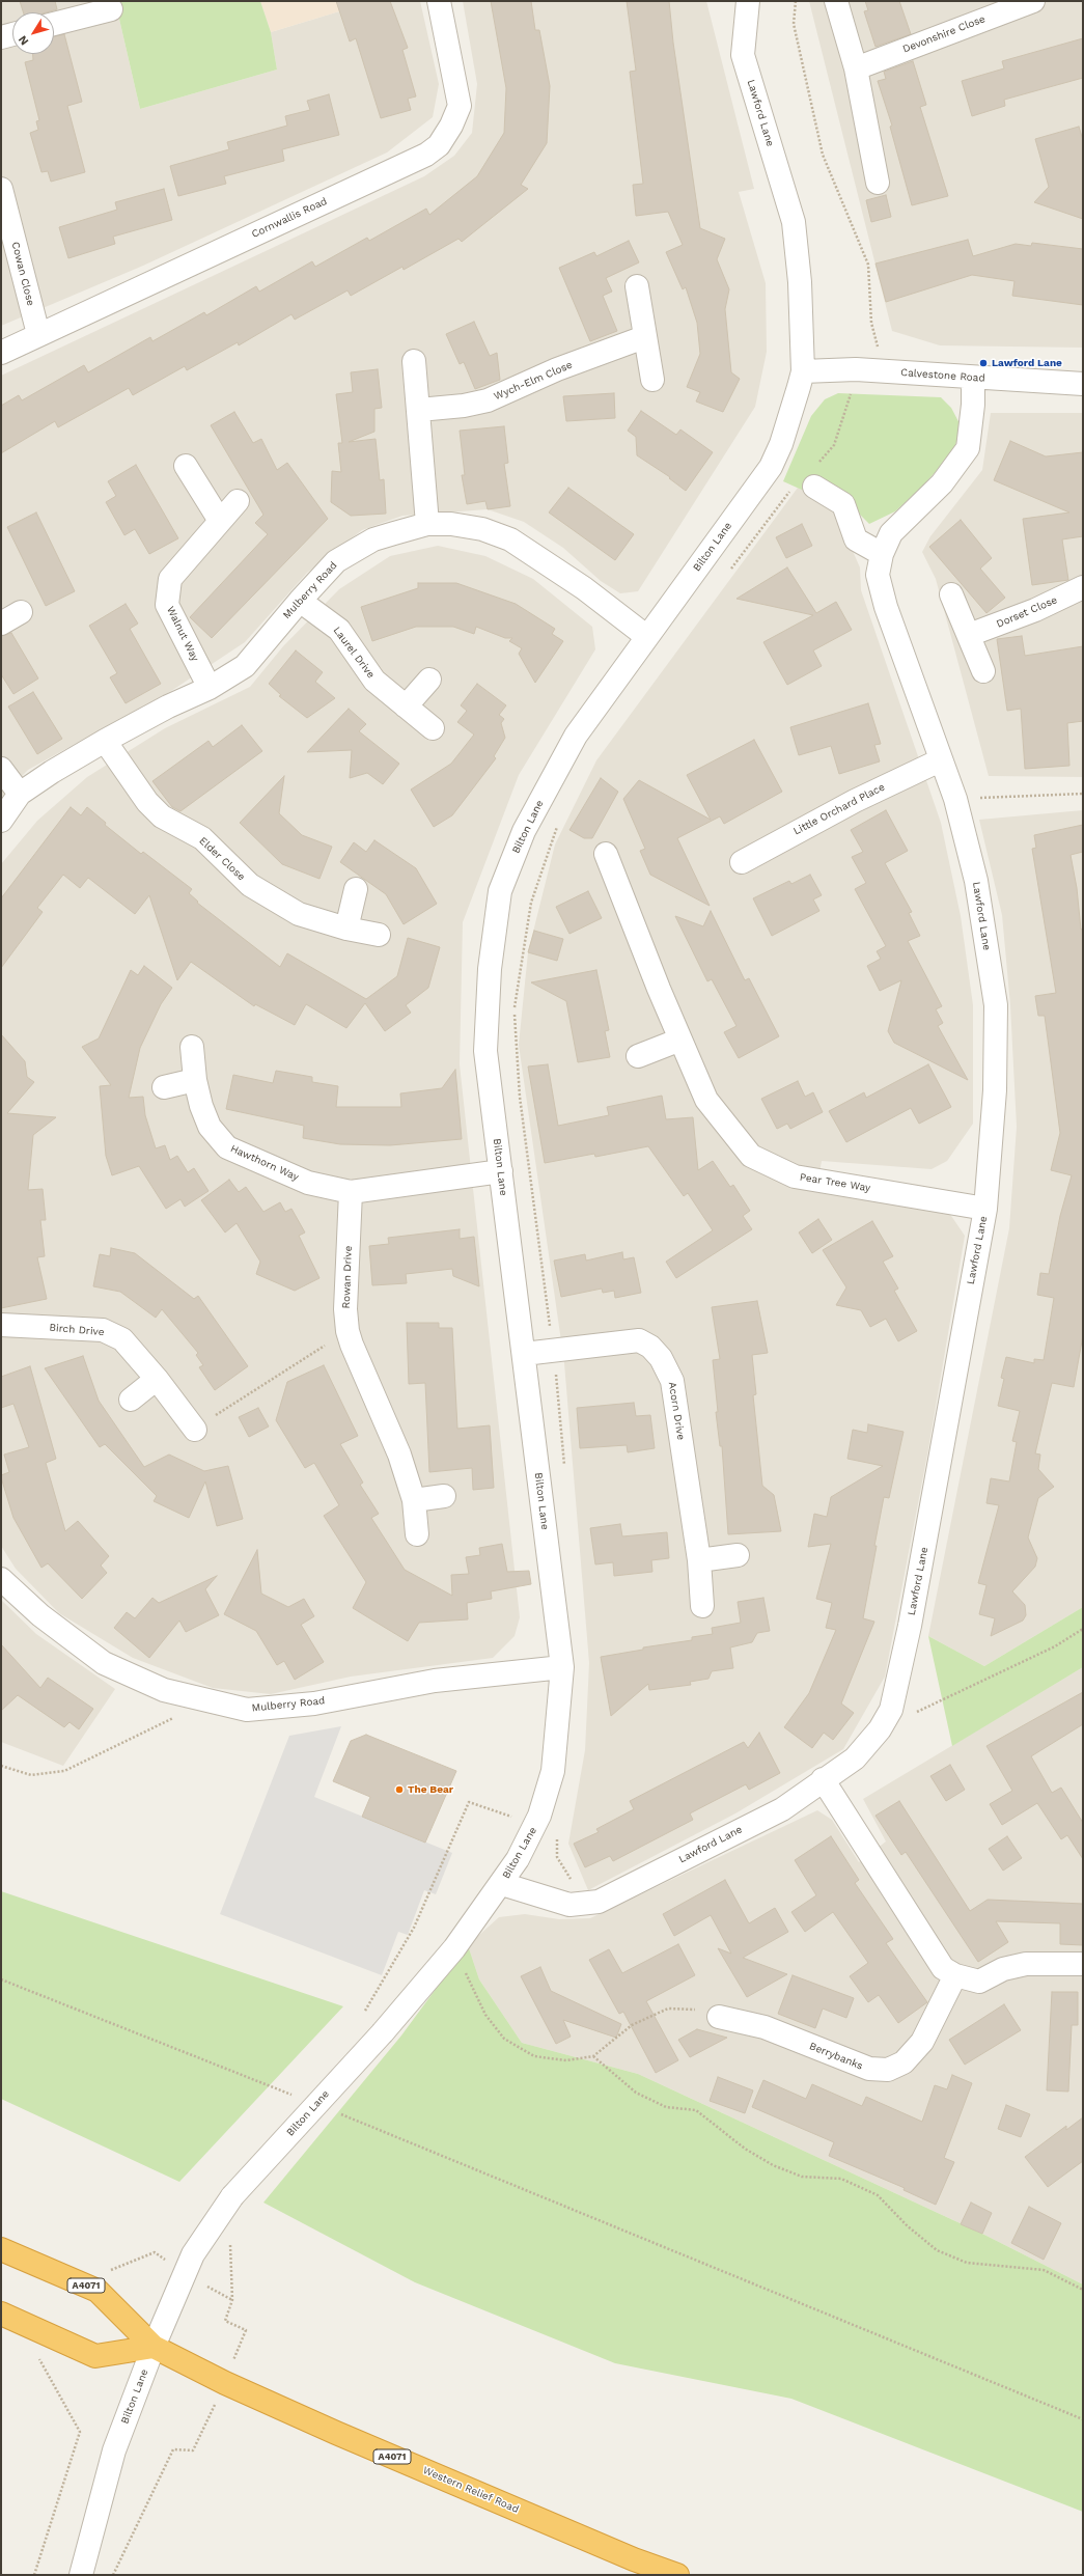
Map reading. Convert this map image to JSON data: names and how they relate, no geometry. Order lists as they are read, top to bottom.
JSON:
{
  "streets": {
    "highway": ["A4071", "Western Relief Road"],
    "street": [
      "Devonshire Close",
      "Lawford Lane",
      "Cornwallis Road",
      "Cowan Close",
      "Calvestone Road",
      "Wych-Elm Close",
      "Bilton Lane",
      "Mulberry Road",
      "Dorset Close",
      "Walnut Way",
      "Laurel Drive",
      "Little Orchard Place",
      "Elder Close",
      "Hawthorn Way",
      "Pear Tree Way",
      "Rowan Drive",
      "Birch Drive",
      "Acorn Drive",
      "Berrybanks"
    ]
  },
  "crossings": [
    ["Lawford Lane", "Calvestone Road"],
    ["Lawford Lane", "Bilton Lane"],
    ["Lawford Lane", "Little Orchard Place"],
    ["Lawford Lane", "Pear Tree Way"],
    ["Cornwallis Road", "Cowan Close"],
    ["Calvestone Road", "Bilton Lane"],
    ["Bilton Lane", "Mulberry Road"],
    ["Bilton Lane", "Acorn Drive"],
    ["Bilton Lane", "Western Relief Road"],
    ["Mulberry Road", "Walnut Way"],
    ["Mulberry Road", "Laurel Drive"],
    ["Mulberry Road", "Elder Close"],
    ["Hawthorn Way", "Rowan Drive"]
  ],
  "places": ["Lawford Lane", "The Bear"],
  "north": "bottom left"
}
